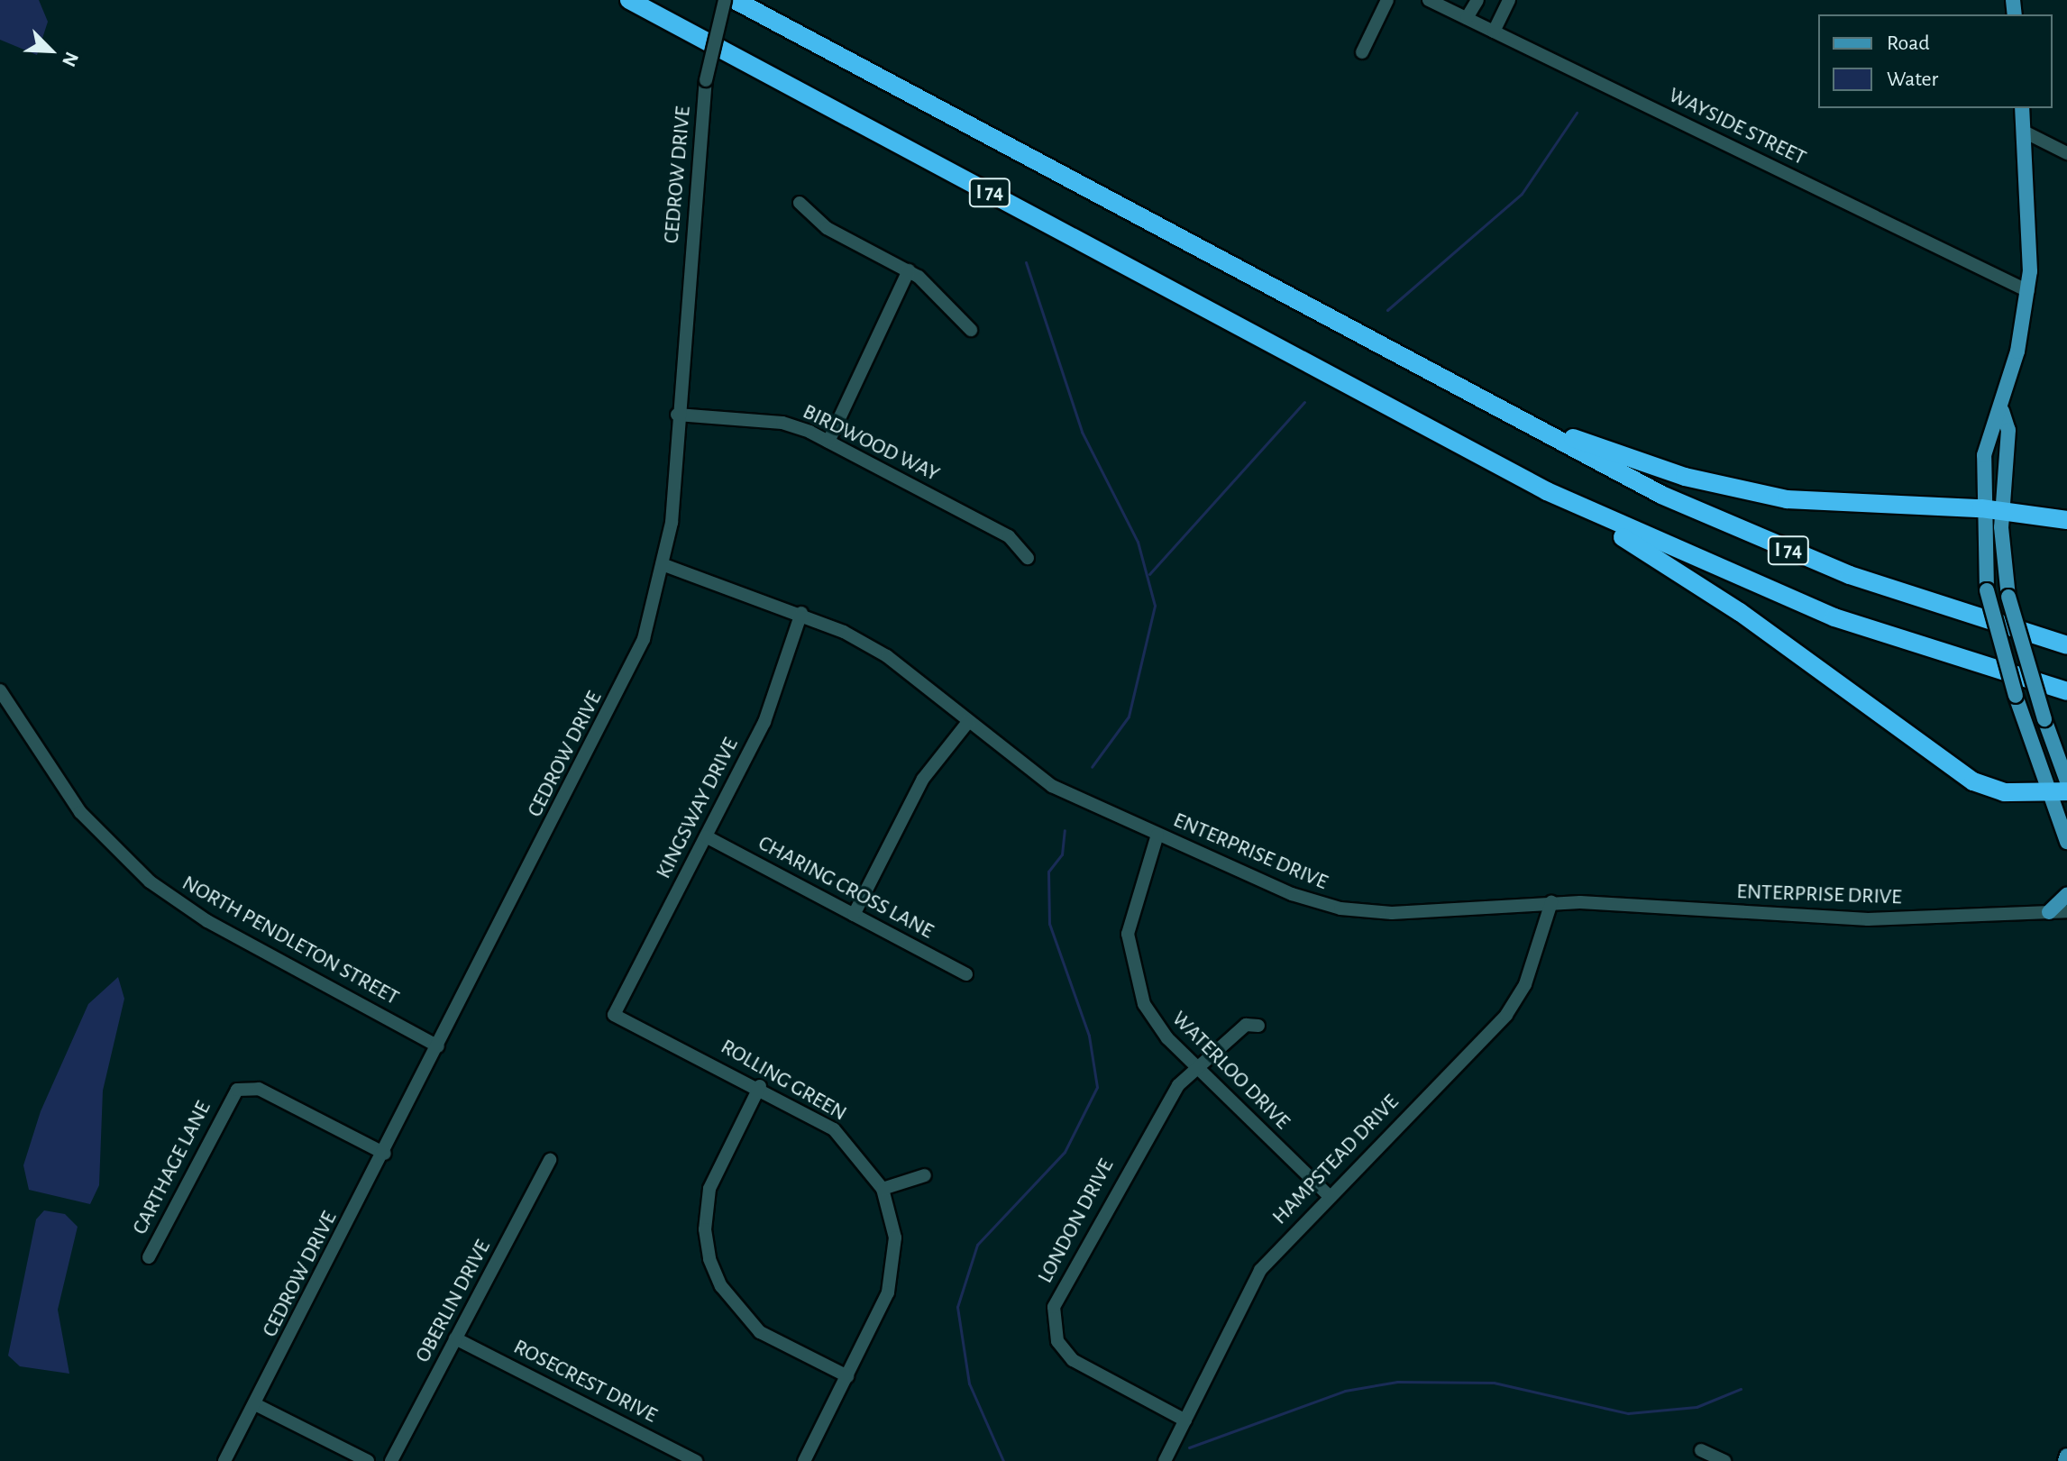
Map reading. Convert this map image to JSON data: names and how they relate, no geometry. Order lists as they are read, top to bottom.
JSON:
{
  "streets": {
    "highway": ["I 74"],
    "street": [
      "WAYSIDE STREET",
      "CEDROW DRIVE",
      "BIRDWOOD WAY",
      "KINGSWAY DRIVE",
      "ENTERPRISE DRIVE",
      "CHARING CROSS LANE",
      "NORTH PENDLETON STREET",
      "WATERLOO DRIVE",
      "ROLLING GREEN",
      "HAMPSTEAD DRIVE",
      "CARTHAGE LANE",
      "LONDON DRIVE",
      "OBERLIN DRIVE",
      "ROSECREST DRIVE"
    ]
  },
  "crossings": [
    ["CEDROW DRIVE", "BIRDWOOD WAY"],
    ["CEDROW DRIVE", "ENTERPRISE DRIVE"],
    ["CEDROW DRIVE", "NORTH PENDLETON STREET"],
    ["CEDROW DRIVE", "CARTHAGE LANE"],
    ["KINGSWAY DRIVE", "ENTERPRISE DRIVE"],
    ["KINGSWAY DRIVE", "CHARING CROSS LANE"],
    ["KINGSWAY DRIVE", "ROLLING GREEN"],
    ["ENTERPRISE DRIVE", "WATERLOO DRIVE"],
    ["ENTERPRISE DRIVE", "HAMPSTEAD DRIVE"],
    ["WATERLOO DRIVE", "HAMPSTEAD DRIVE"],
    ["WATERLOO DRIVE", "LONDON DRIVE"],
    ["HAMPSTEAD DRIVE", "LONDON DRIVE"],
    ["OBERLIN DRIVE", "ROSECREST DRIVE"]
  ],
  "legend": ["Road", "Water"],
  "north": "bottom right"
}
